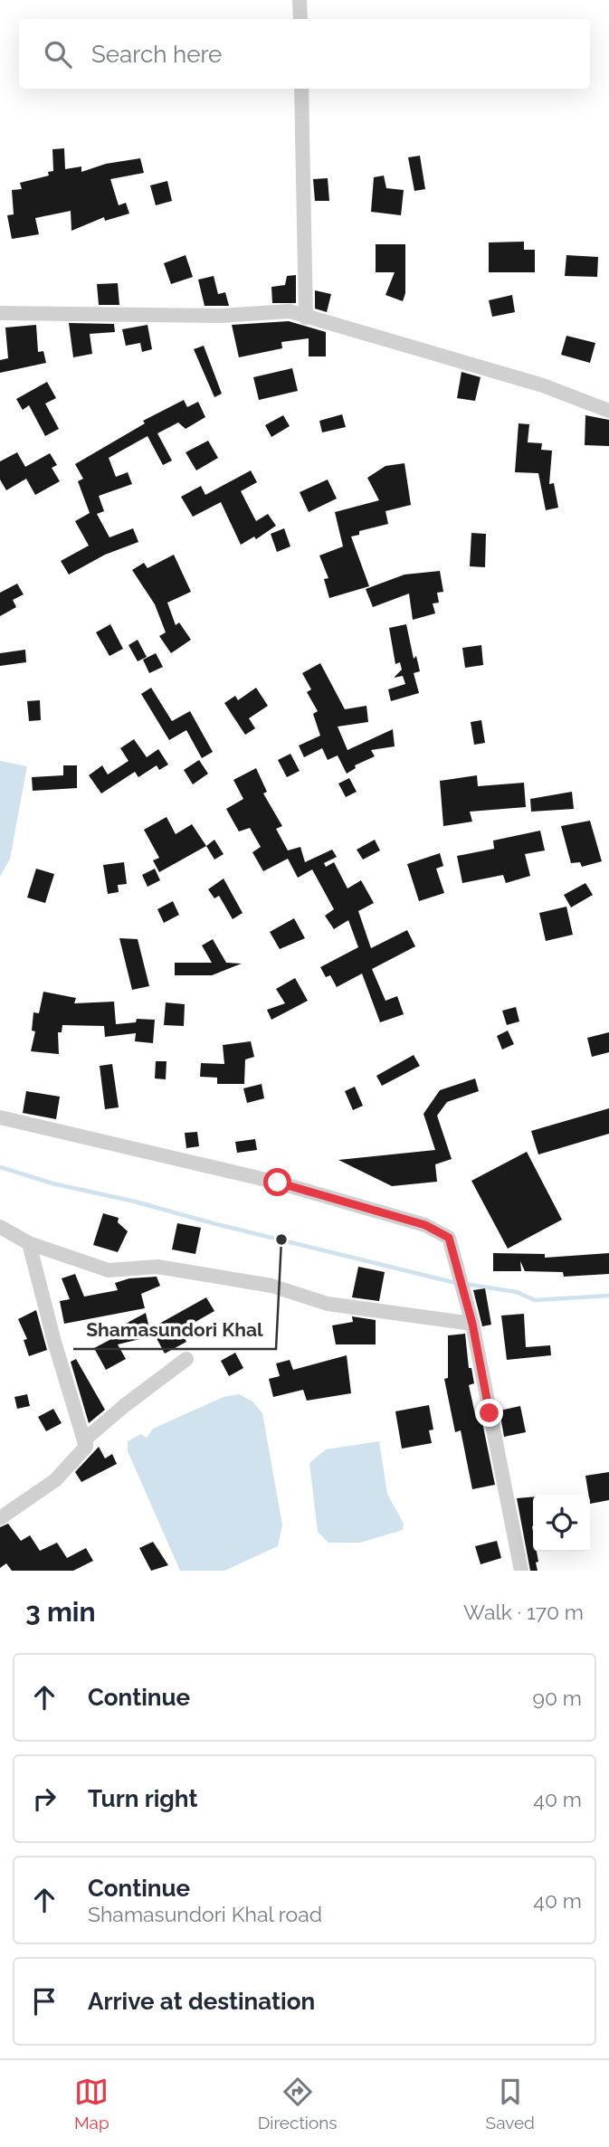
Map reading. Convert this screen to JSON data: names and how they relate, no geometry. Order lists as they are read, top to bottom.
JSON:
{
  "places": ["Shamasundori Khal"],
  "page": {
    "search": "Search here",
    "heading": ["3 min", "Walk · 170 m"],
    "list": [
      ["Continue", "90 m"],
      ["Turn right", "40 m"],
      ["Continue", "Shamasundori Khal road", "40 m"],
      "Arrive at destination"
    ],
    "nav": ["Map", "Directions", "Saved"]
  }
}
